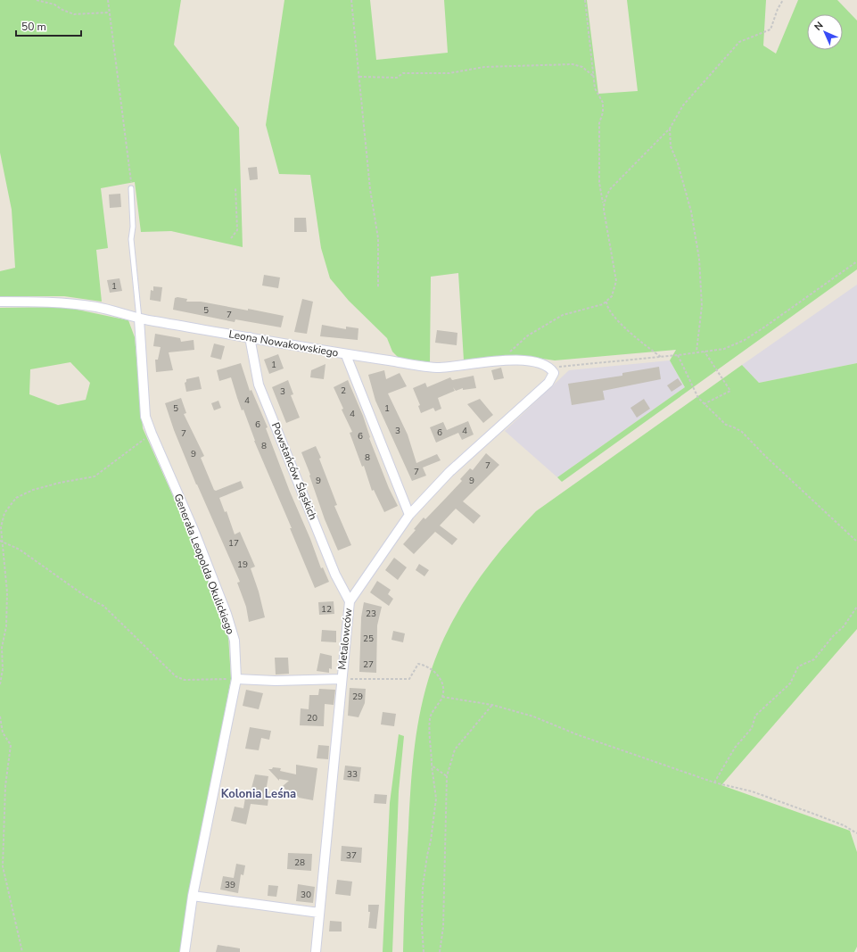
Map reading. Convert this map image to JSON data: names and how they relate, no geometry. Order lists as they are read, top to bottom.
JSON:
{
  "streets": {
    "street": [
      "Leona Nowakowskiego",
      "Powstańców Śląskich",
      "Generała Leopolda Okulickiego",
      "Metalowców"
    ]
  },
  "crossings": [
    ["Leona Nowakowskiego", "Powstańców Śląskich"],
    ["Leona Nowakowskiego", "Generała Leopolda Okulickiego"],
    ["Leona Nowakowskiego", "Metalowców"],
    ["Powstańców Śląskich", "Metalowców"]
  ],
  "districts": ["Kolonia Leśna"],
  "house_numbers": [
    "1",
    "5",
    "7",
    "1",
    "2",
    "3",
    "4",
    "5",
    "1",
    "4",
    "6",
    "3",
    "4",
    "6",
    "7",
    "6",
    "8",
    "9",
    "8",
    "7",
    "7",
    "9",
    "9",
    "17",
    "19",
    "12",
    "23",
    "25",
    "27",
    "29",
    "20",
    "33",
    "37",
    "28",
    "39",
    "30"
  ],
  "scale_bar": "50 m",
  "north": "top left"
}
